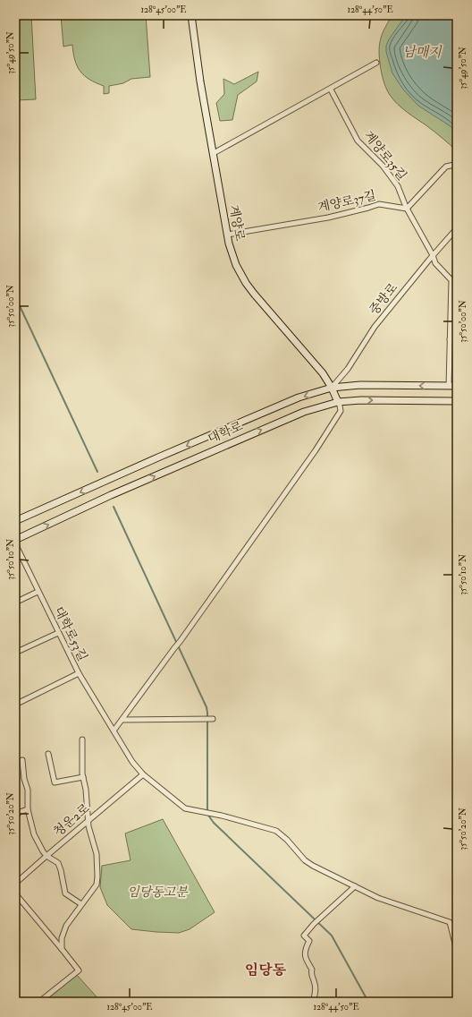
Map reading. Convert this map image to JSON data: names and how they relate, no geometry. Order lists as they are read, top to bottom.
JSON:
{
  "streets": {
    "main road": ["계양로", "대학로"],
    "street": [
      "계양로35길",
      "계양로37길",
      "중방로",
      "대학로53길",
      "청운2로"
    ]
  },
  "crossings": [
    ["계양로35길", "계양로37길"],
    ["계양로35길", "중방로"],
    ["계양로37길", "계양로"],
    ["계양로", "중방로"],
    ["계양로", "대학로"],
    ["대학로53길", "청운2로"]
  ],
  "districts": ["임당동"],
  "water": ["남매지"],
  "parks": ["임당동고분"],
  "coordinates": [
    "128°45'00\"E",
    "128°44'50\"E",
    "35°49'50\"N",
    "35°50'00\"N",
    "35°50'10\"N",
    "35°50'20\"N"
  ]
}
